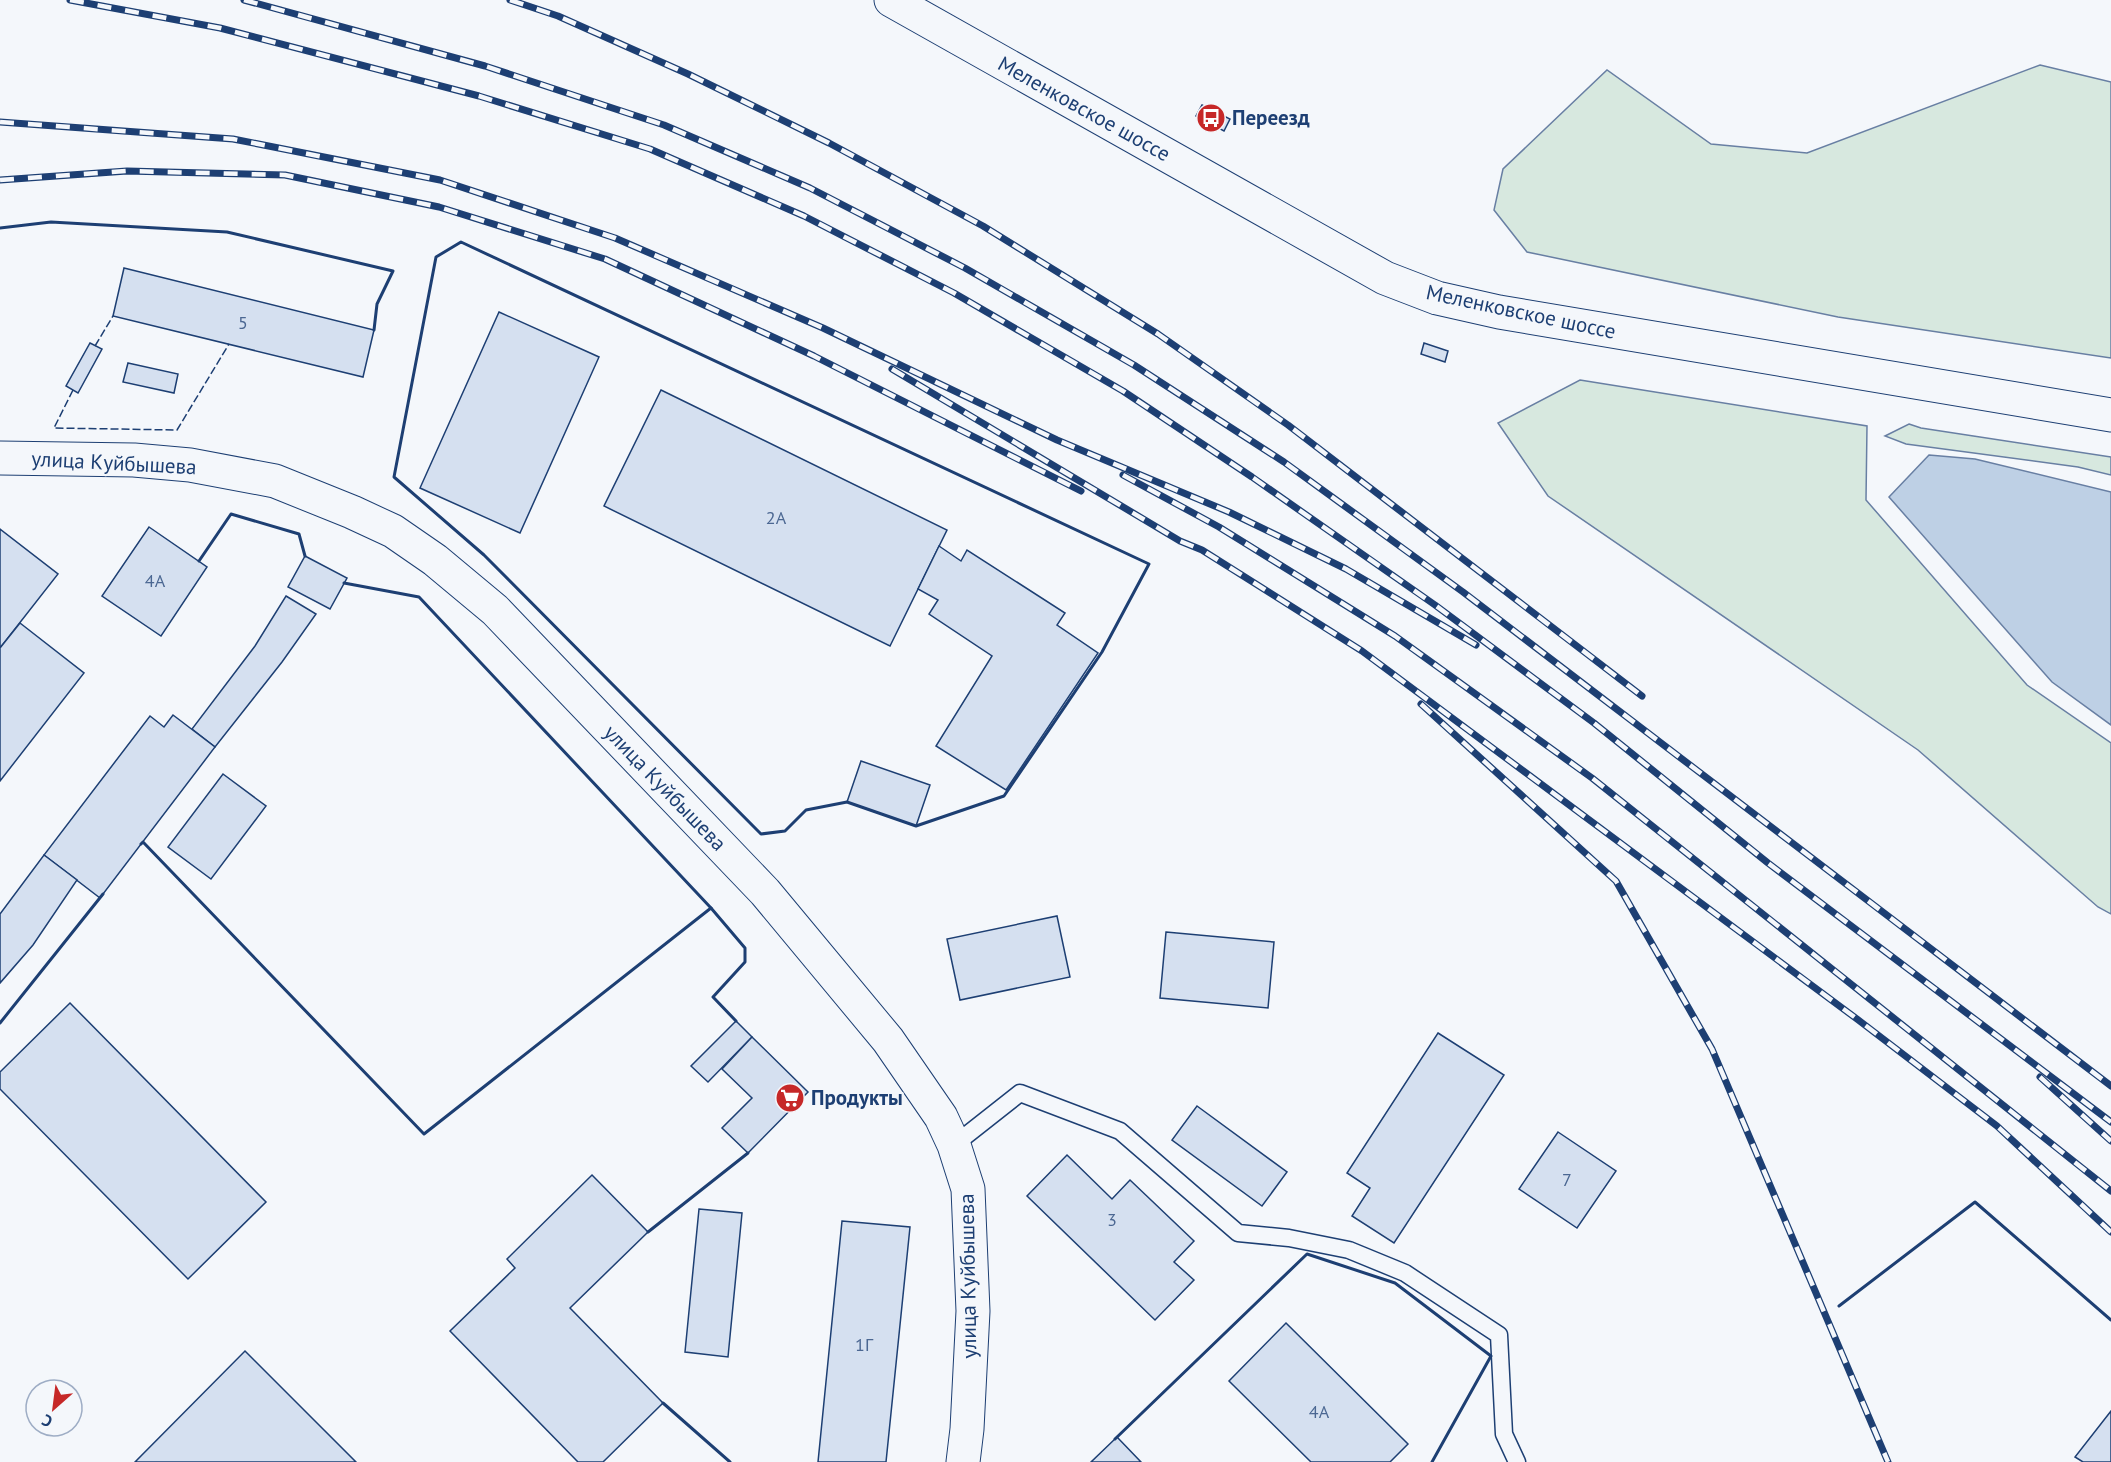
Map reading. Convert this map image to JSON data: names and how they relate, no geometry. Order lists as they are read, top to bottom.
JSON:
{
  "streets": {
    "street": ["Меленковское шоссе", "улица Куйбышева"]
  },
  "places": {
    "bus stop": ["Переезд"],
    "supermarket": ["Продукты"]
  },
  "house_numbers": [
    "5",
    "2А",
    "4А",
    "7",
    "3",
    "1Г",
    "4А"
  ],
  "north": "bottom left"
}
